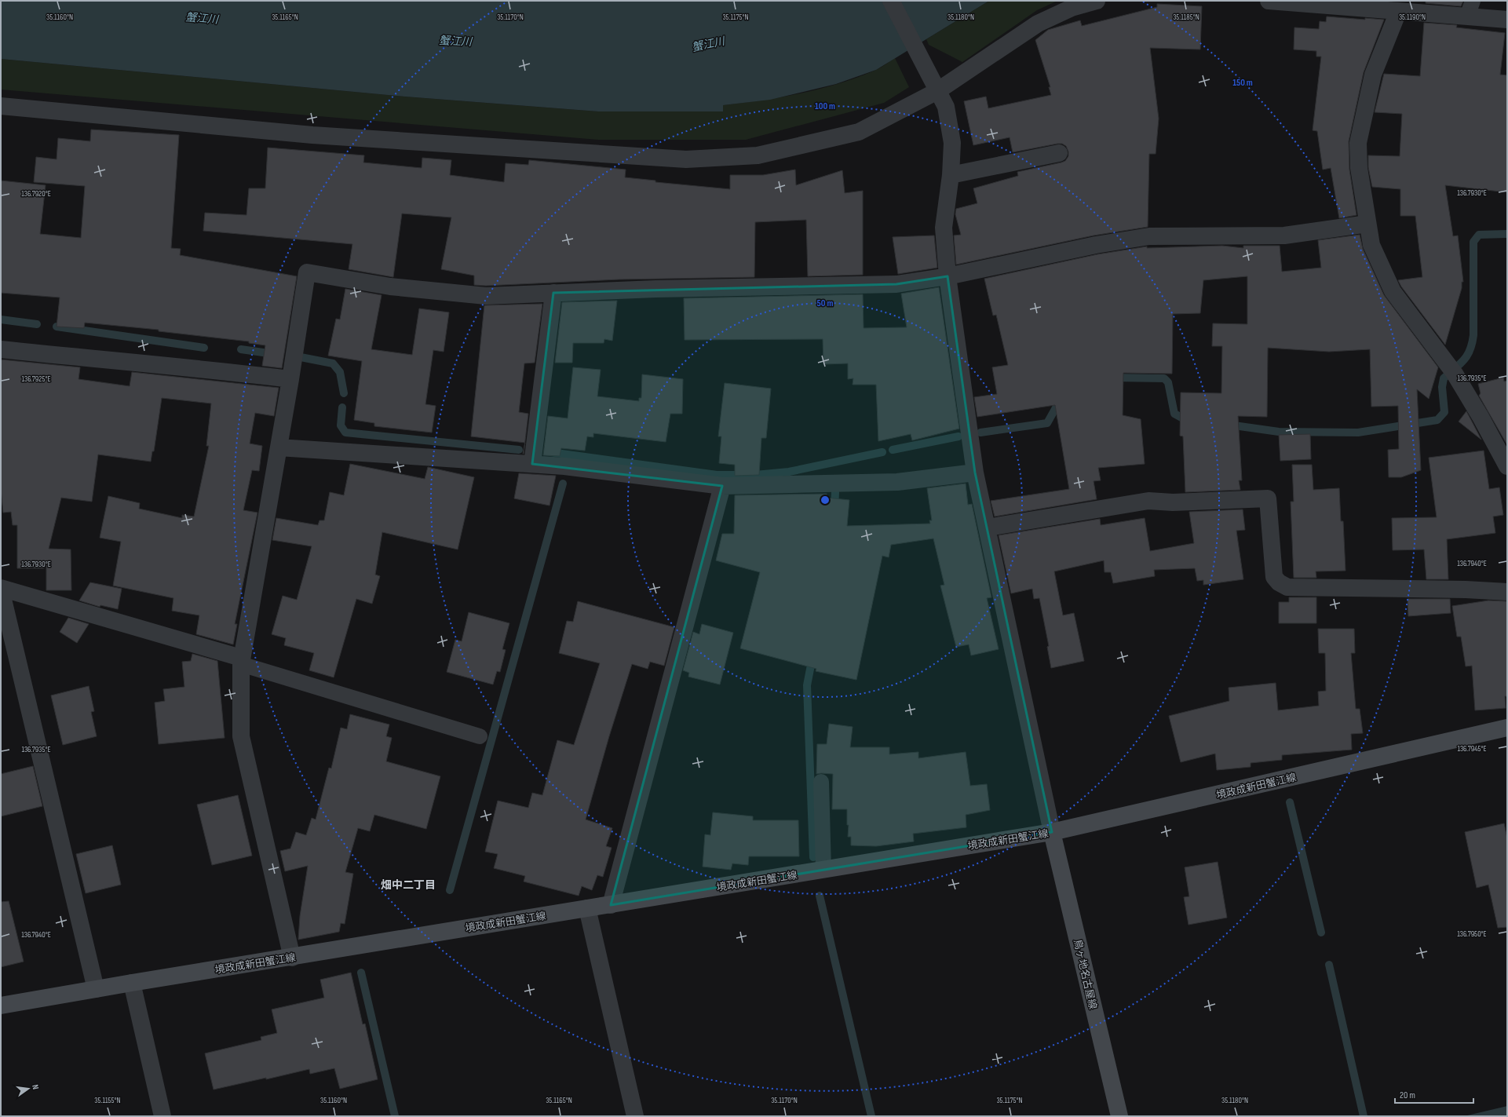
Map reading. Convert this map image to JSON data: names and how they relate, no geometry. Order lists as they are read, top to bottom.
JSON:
{
  "streets": {
    "main road": ["境政成新田蟹江線", "鳥ヶ地名古屋線"]
  },
  "crossings": [
    ["境政成新田蟹江線", "鳥ヶ地名古屋線"]
  ],
  "districts": ["畑中二丁目"],
  "water": ["蟹江川"],
  "scale_bar": "20 m",
  "north": "right",
  "coordinates": [
    "35.1160°N",
    "35.1165°N",
    "35.1170°N",
    "35.1175°N",
    "35.1180°N",
    "35.1185°N",
    "35.1190°N",
    "136.7930°E",
    "136.7920°E",
    "136.7935°E",
    "136.7925°E",
    "136.7940°E",
    "136.7945°E",
    "136.7950°E",
    "35.1155°N"
  ],
  "rings": ["150 m", "100 m", "50 m"]
}
